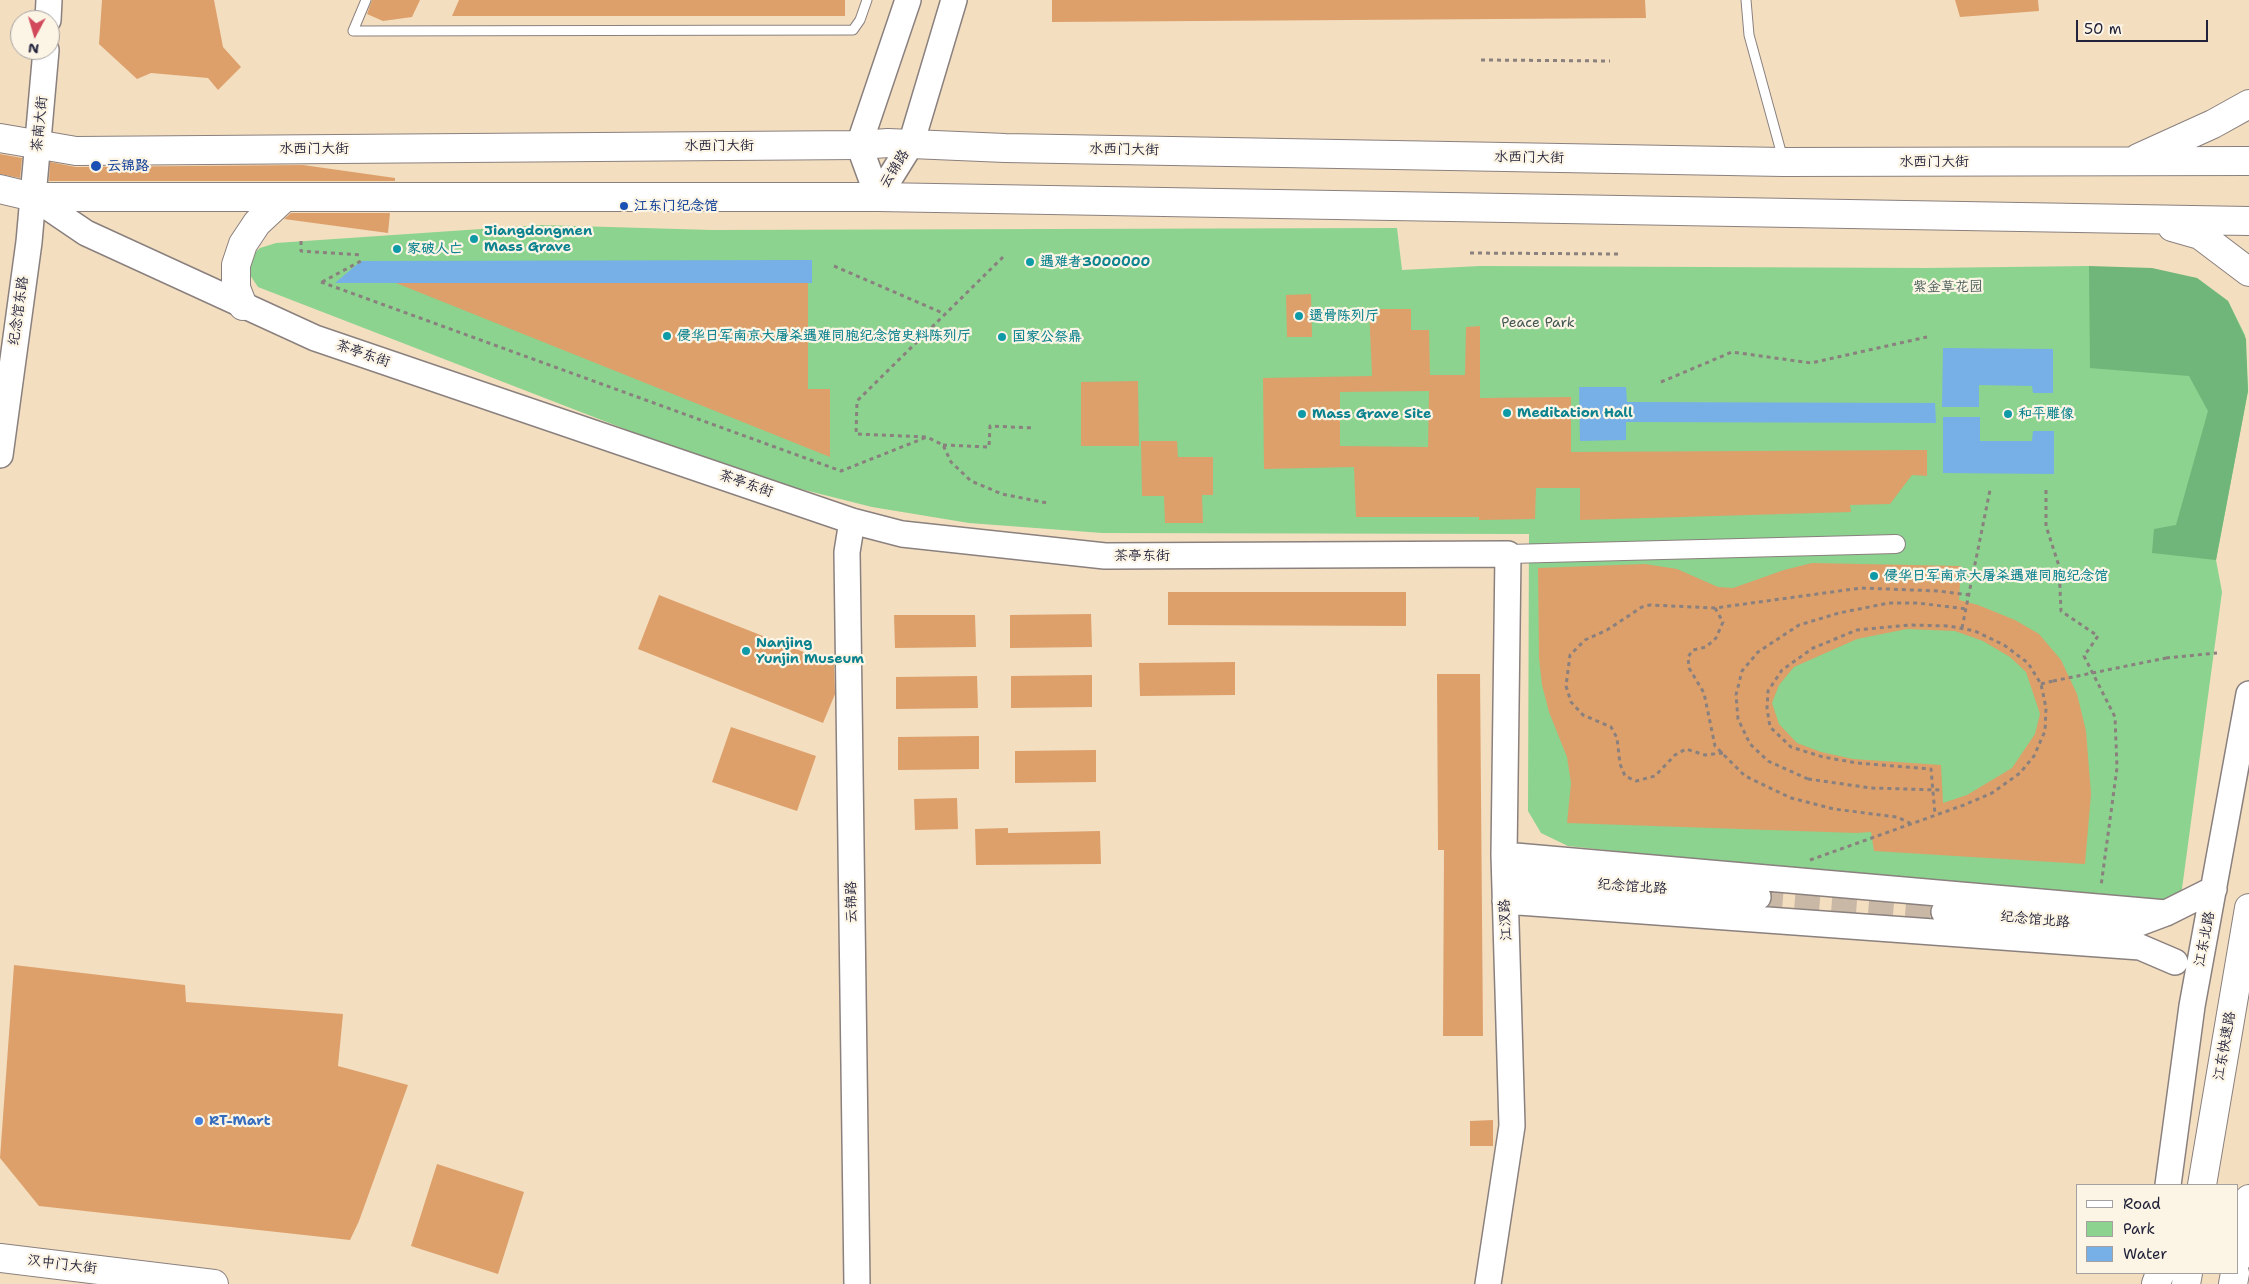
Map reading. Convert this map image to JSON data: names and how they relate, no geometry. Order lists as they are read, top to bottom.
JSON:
{
  "streets": {
    "main road": ["水西门大街", "江东快速路", "汉中门大街"],
    "street": [
      "茶南大街",
      "云锦路",
      "纪念馆东路",
      "茶亭东街",
      "纪念馆北路",
      "江汊路",
      "江东北路"
    ]
  },
  "crossings": [
    ["茶南大街", "水西门大街"],
    ["茶南大街", "纪念馆东路"],
    ["茶南大街", "茶亭东街"],
    ["水西门大街", "云锦路"],
    ["云锦路", "茶亭东街"],
    ["纪念馆东路", "茶亭东街"],
    ["茶亭东街", "江汊路"],
    ["纪念馆北路", "江汊路"],
    ["纪念馆北路", "江东北路"]
  ],
  "parks": ["紫金草花园", "Peace Park"],
  "places": [
    "云锦路",
    "江东门纪念馆",
    "Jiangdongmen Mass Grave",
    "家破人亡",
    "遇难者3000000",
    "遗骨陈列厅",
    "侵华日军南京大屠杀遇难同胞纪念馆史料陈列厅",
    "国家公祭鼎",
    "Meditation Hall",
    "Mass Grave Site",
    "和平雕像",
    "侵华日军南京大屠杀遇难同胞纪念馆",
    "Nanjing Yunjin Museum",
    "RT-Mart"
  ],
  "legend": ["Road", "Park", "Water"],
  "scale_bar": "50 m",
  "north": "bottom"
}
